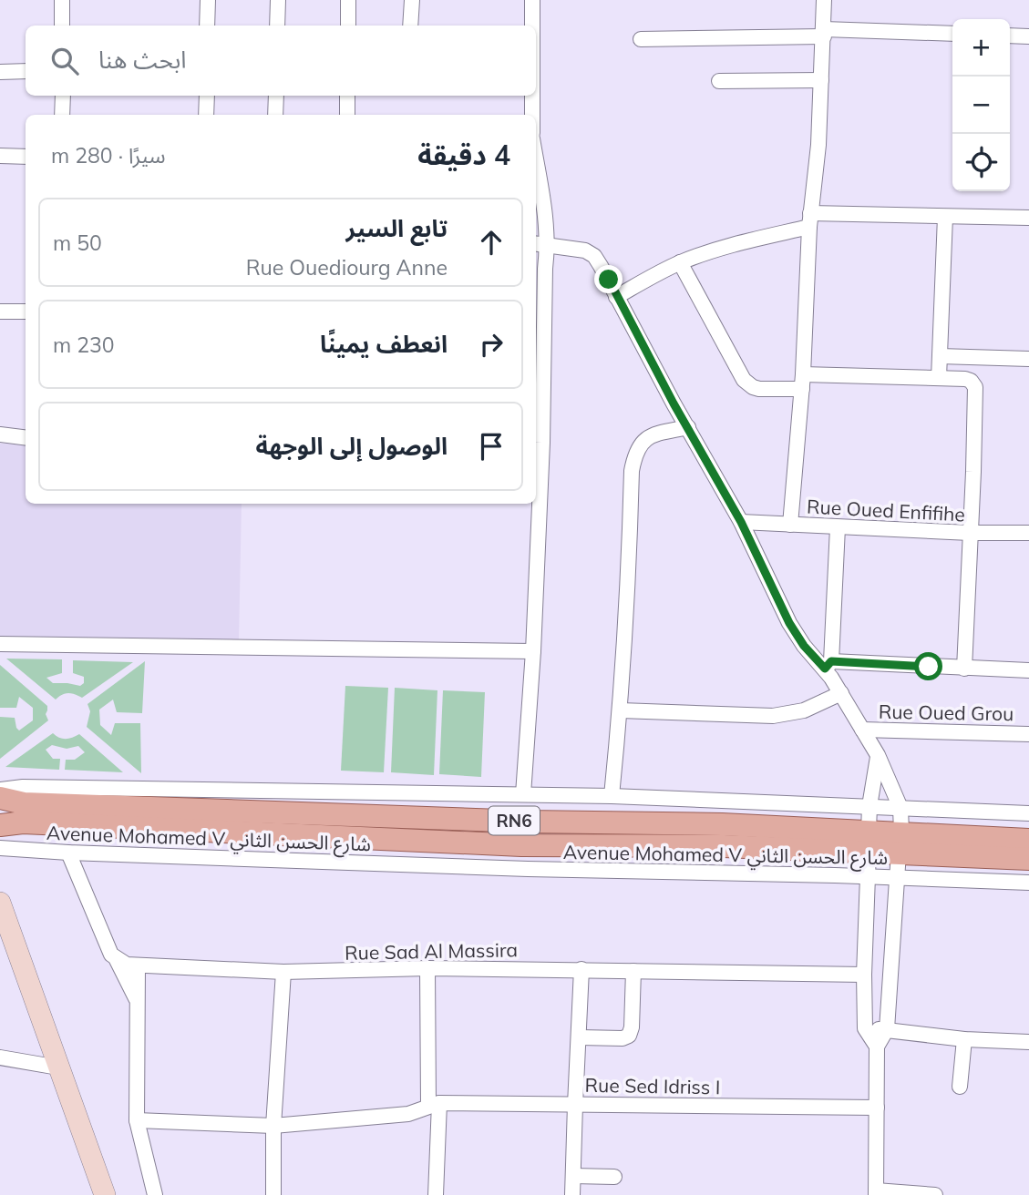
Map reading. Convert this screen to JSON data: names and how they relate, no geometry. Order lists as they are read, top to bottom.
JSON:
{
  "streets": {
    "main road": ["RN6"],
    "street": [
      "Rue Oued Enfifihe",
      "Rue Oued Grou",
      "Avenue Mohamed V شارع الحسن الثاني",
      "Rue Sad Al Massira",
      "Rue Sed Idriss I"
    ]
  },
  "page": {
    "map_buttons": ["+", "−"],
    "search": "ابحث هنا",
    "heading": ["4 دقيقة", "سيرًا · 280 m"],
    "list": [
      ["تابع السير", "Rue Ouediourg Anne", "50 m"],
      ["انعطف يمينًا", "230 m"],
      "الوصول إلى الوجهة"
    ]
  }
}
